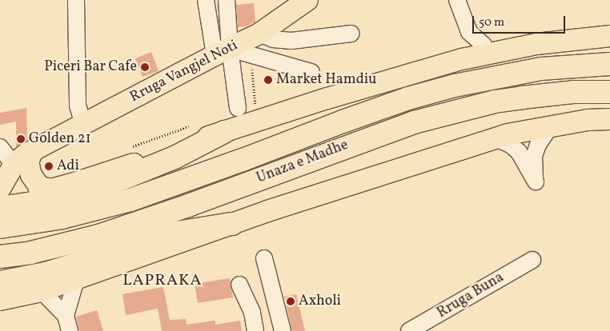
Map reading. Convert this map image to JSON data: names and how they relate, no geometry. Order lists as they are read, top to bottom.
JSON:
{
  "streets": {
    "highway": ["Unaza e Madhe"],
    "main road": ["Rruga Vangjel Noti"],
    "street": ["Rruga Buna"]
  },
  "districts": ["LAPRAKA"],
  "places": [
    "Piceri Bar Cafe",
    "Market Hamdiu",
    "Golden 21",
    "Adi",
    "Axholi"
  ],
  "scale_bar": "50 m"
}
